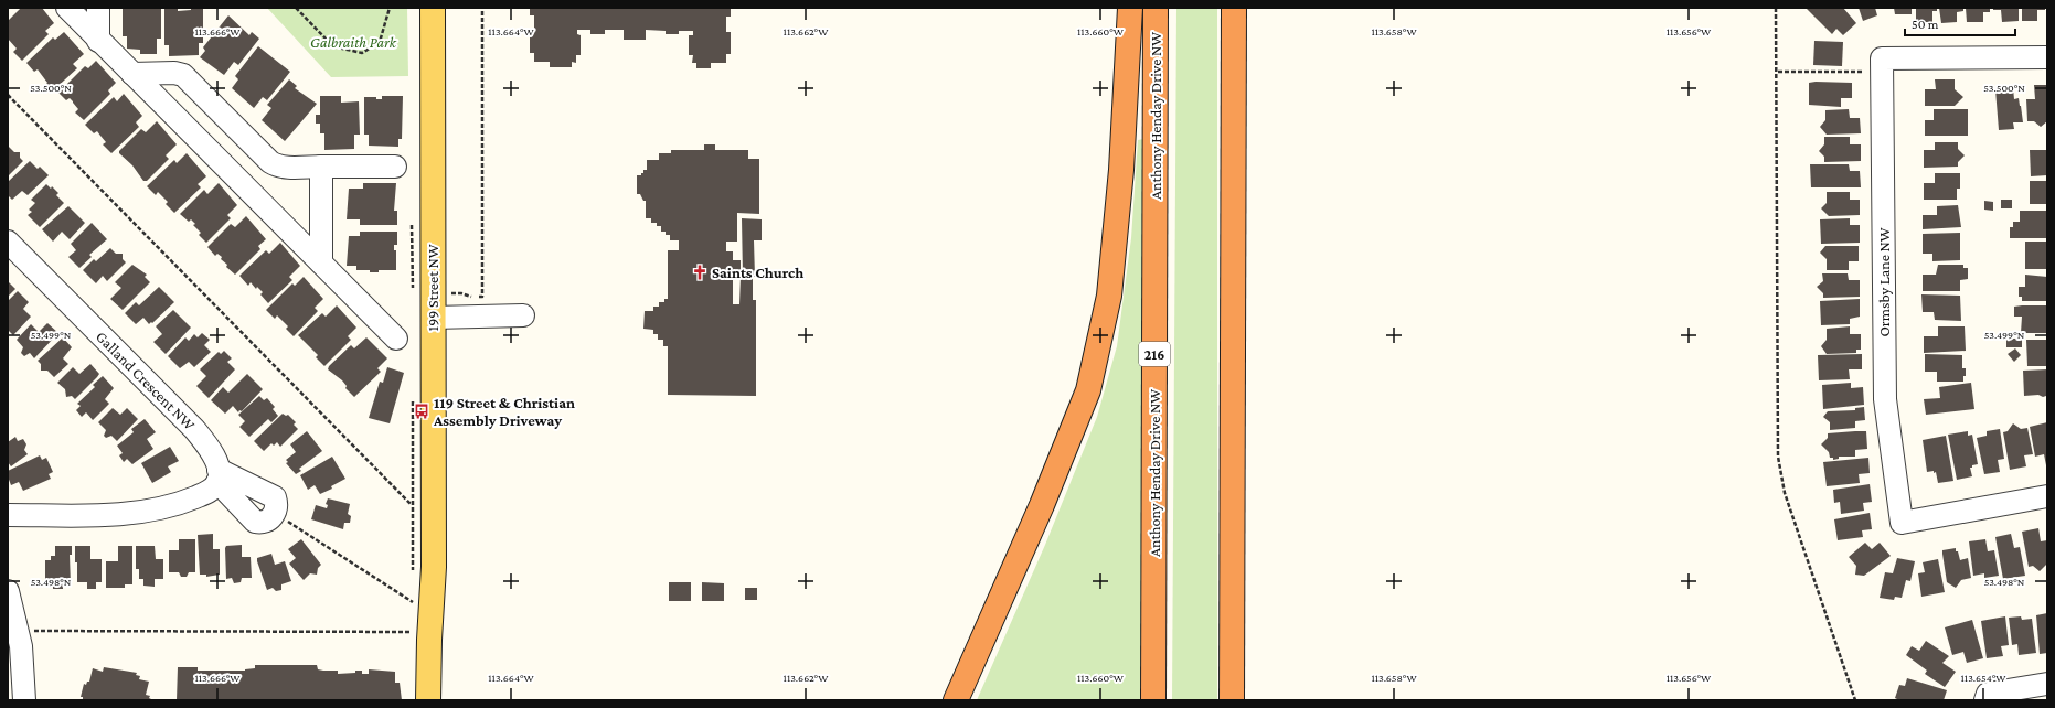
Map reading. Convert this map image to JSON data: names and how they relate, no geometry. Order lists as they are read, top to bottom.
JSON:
{
  "streets": {
    "highway": ["Anthony Henday Drive NW", "216"],
    "main road": ["199 Street NW"],
    "street": ["Ormsby Lane NW", "Galland Crescent NW"]
  },
  "parks": ["Galbraith Park"],
  "places": {
    "church": ["Saints Church"],
    "bus stop": ["119 Street & Christian Assembly Driveway"]
  },
  "scale_bar": "50 m",
  "coordinates": [
    "113.666°W",
    "113.664°W",
    "113.662°W",
    "113.660°W",
    "113.658°W",
    "113.656°W",
    "53.500°N",
    "53.499°N",
    "53.498°N",
    "113.654°W"
  ]
}
